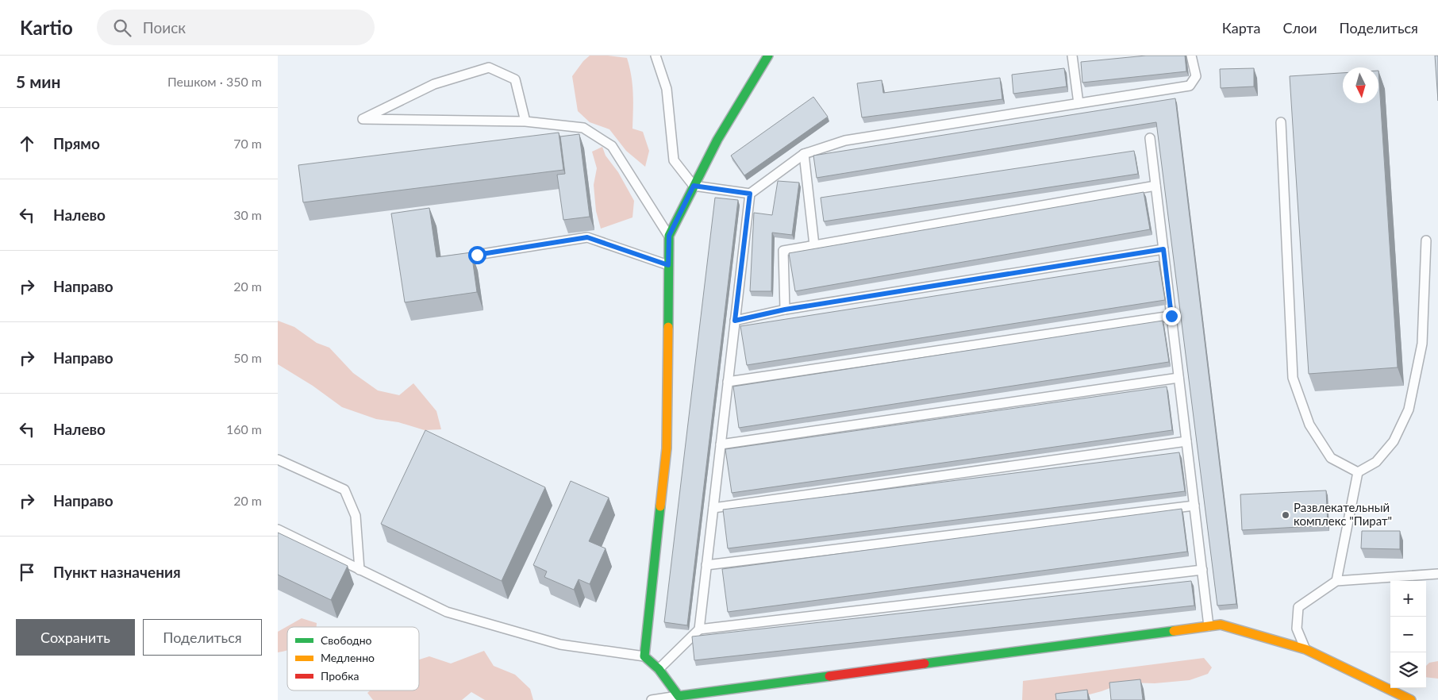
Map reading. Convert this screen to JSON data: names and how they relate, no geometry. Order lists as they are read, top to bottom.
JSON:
{
  "places": ["Развлекательный комплекс \"Пират\""],
  "legend": ["Свободно", "Медленно", "Пробка"],
  "north": "bottom",
  "page": {
    "header": "Kartio",
    "search": "Поиск",
    "nav": ["Карта", "Слои", "Поделиться"],
    "heading": ["5 мин", "Пешком · 350 m"],
    "list": [
      ["Прямо", "70 m"],
      ["Налево", "30 m"],
      ["Направо", "20 m"],
      ["Направо", "50 m"],
      ["Налево", "160 m"],
      ["Направо", "20 m"],
      "Пункт назначения"
    ],
    "map_buttons": ["+", "−"],
    "buttons": ["Сохранить", "Поделиться"]
  }
}
